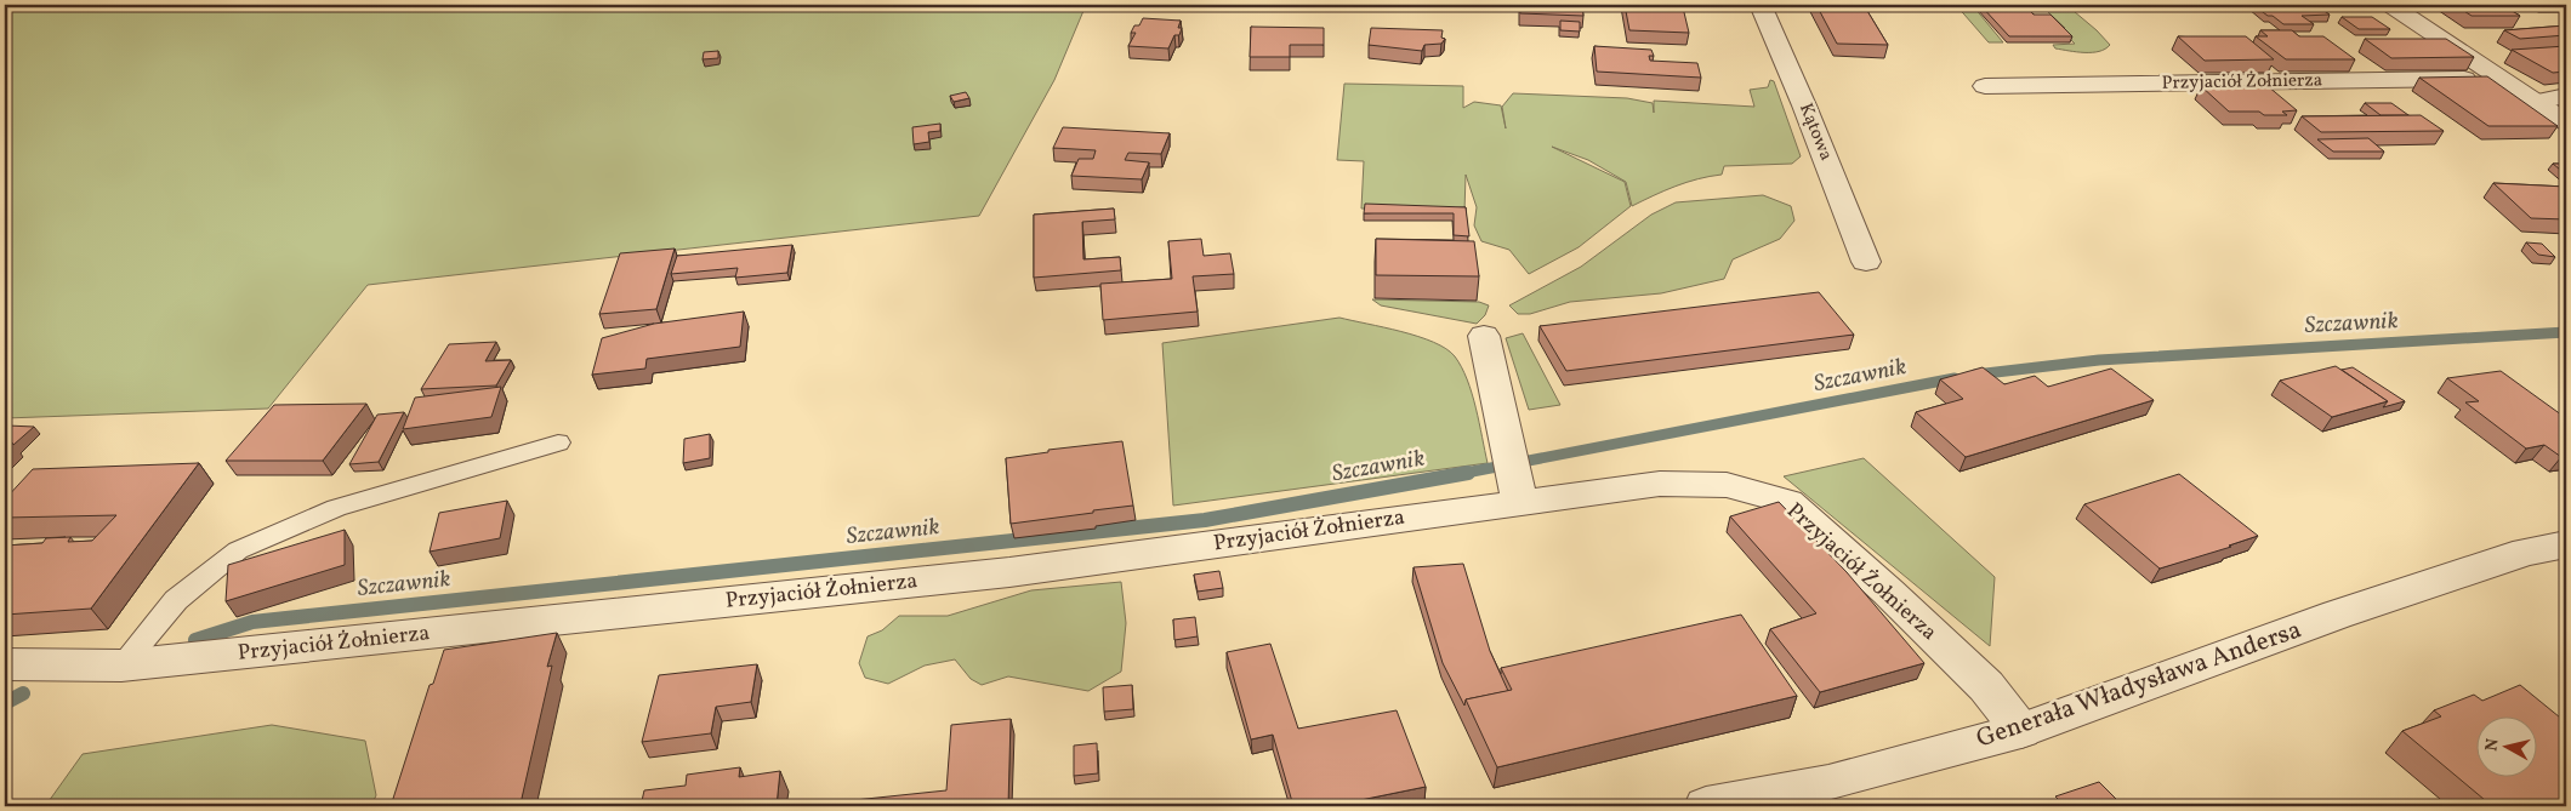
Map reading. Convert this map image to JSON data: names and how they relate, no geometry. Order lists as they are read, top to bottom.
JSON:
{
  "streets": {
    "street": ["Przyjaciół Żołnierza", "Kątowa", "Generała Władysława Andersa"]
  },
  "crossings": [
    ["Przyjaciół Żołnierza", "Generała Władysława Andersa"]
  ],
  "water": ["Szczawnik"],
  "north": "left"
}
